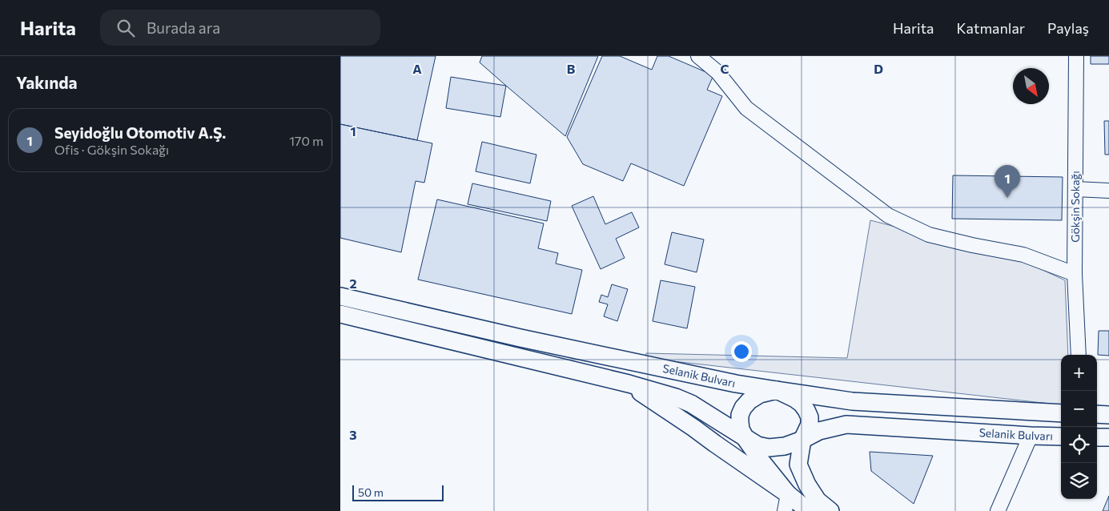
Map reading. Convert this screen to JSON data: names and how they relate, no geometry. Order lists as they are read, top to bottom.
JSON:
{
  "streets": {
    "main road": ["Selanik Bulvarı"],
    "street": ["Gökşin Sokağı"]
  },
  "scale_bar": "50 m",
  "north": "bottom right",
  "page": {
    "header": "Harita",
    "search": "Burada ara",
    "nav": ["Harita", "Katmanlar", "Paylaş"],
    "heading": "Yakında",
    "list": [
      {
        "mark": "1",
        "name": "Seyidoğlu Otomotiv A.Ş.",
        "note": "Ofis · Gökşin Sokağı",
        "value": "170 m"
      }
    ],
    "pins": "1",
    "map_buttons": ["+", "−"],
    "scale": "50 m"
  },
  "grid": {
    "columns": [
      "A",
      "B",
      "C",
      "D"
    ],
    "rows": ["1", "2", "3"]
  }
}
